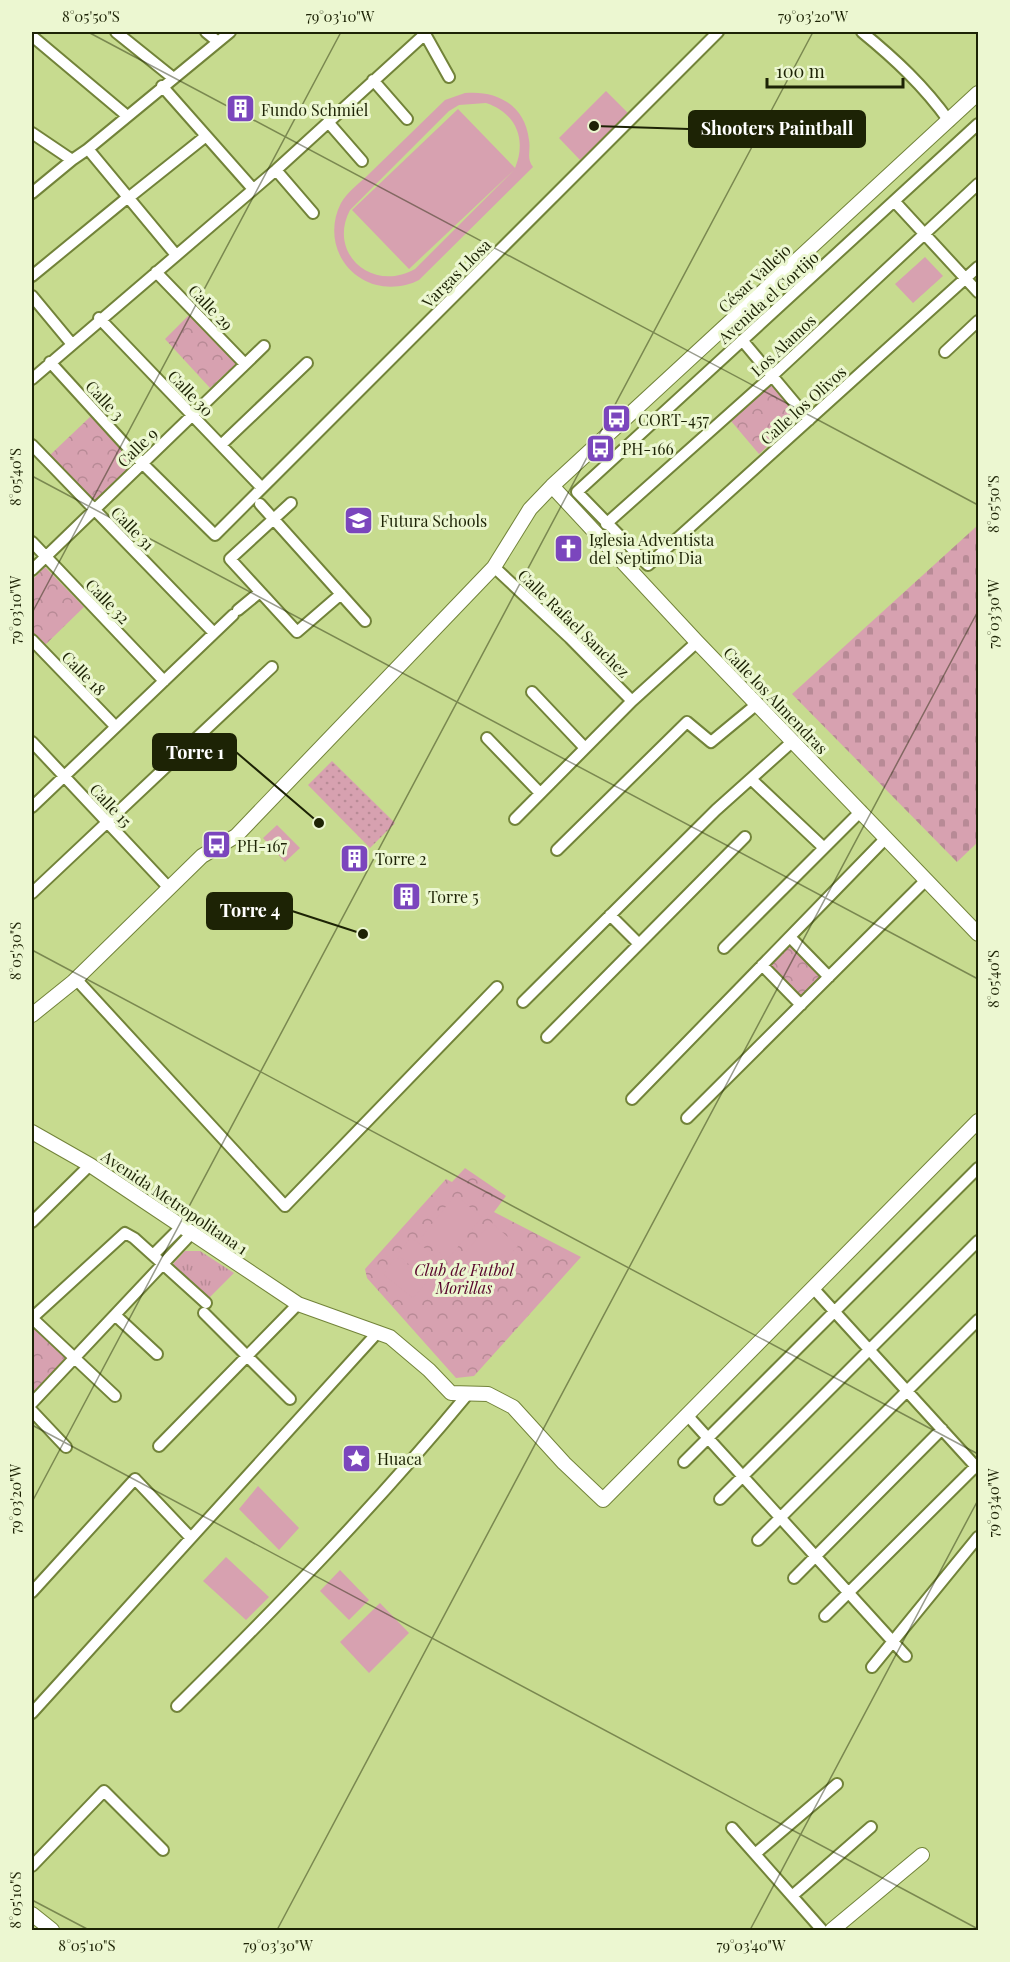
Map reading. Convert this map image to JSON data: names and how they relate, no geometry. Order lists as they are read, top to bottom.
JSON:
{
  "streets": {
    "street": [
      "Vargas Llosa",
      "César Vallejo",
      "Avenida el Cortijo",
      "Calle 29",
      "Los Alamos",
      "Calle 30",
      "Calle 3",
      "Calle los Olivos",
      "Calle 9",
      "Calle 31",
      "Calle 32",
      "Calle Rafael Sanchez",
      "Calle 18",
      "Calle los Almendras",
      "Calle 15",
      "Avenida Metropolitana 1"
    ]
  },
  "crossings": [
    ["Vargas Llosa", "Calle 30"],
    ["Vargas Llosa", "Calle 3"],
    ["César Vallejo", "Calle Rafael Sanchez"],
    ["César Vallejo", "Calle los Almendras"],
    ["César Vallejo", "Calle 15"],
    ["Avenida el Cortijo", "Los Alamos"],
    ["Avenida el Cortijo", "Calle los Olivos"],
    ["Calle 29", "Calle 9"],
    ["Los Alamos", "Calle los Olivos"],
    ["Calle 30", "Calle 9"],
    ["Calle 3", "Calle 9"],
    ["Calle 9", "Calle 31"],
    ["Calle 9", "Calle 32"]
  ],
  "parks": ["Club de Futbol Morillas"],
  "places": {
    "building": ["Fundo Schmiel", "Torre 2", "Torre 5"],
    "other": ["Shooters Paintball", "Torre 1", "Torre 4"],
    "bus stop": ["CORT-457", "PH-166", "PH-167"],
    "school or university": ["Futura Schools"],
    "church": ["Iglesia Adventista del Septimo Dia"],
    "place": ["Huaca"]
  },
  "scale_bar": "100 m",
  "coordinates": [
    "8°05'50\"S",
    "79°03'10\"W",
    "79°03'20\"W",
    "8°05'40\"S",
    "79°03'30\"W",
    "8°05'30\"S",
    "79°03'40\"W",
    "8°05'10\"S"
  ]
}
